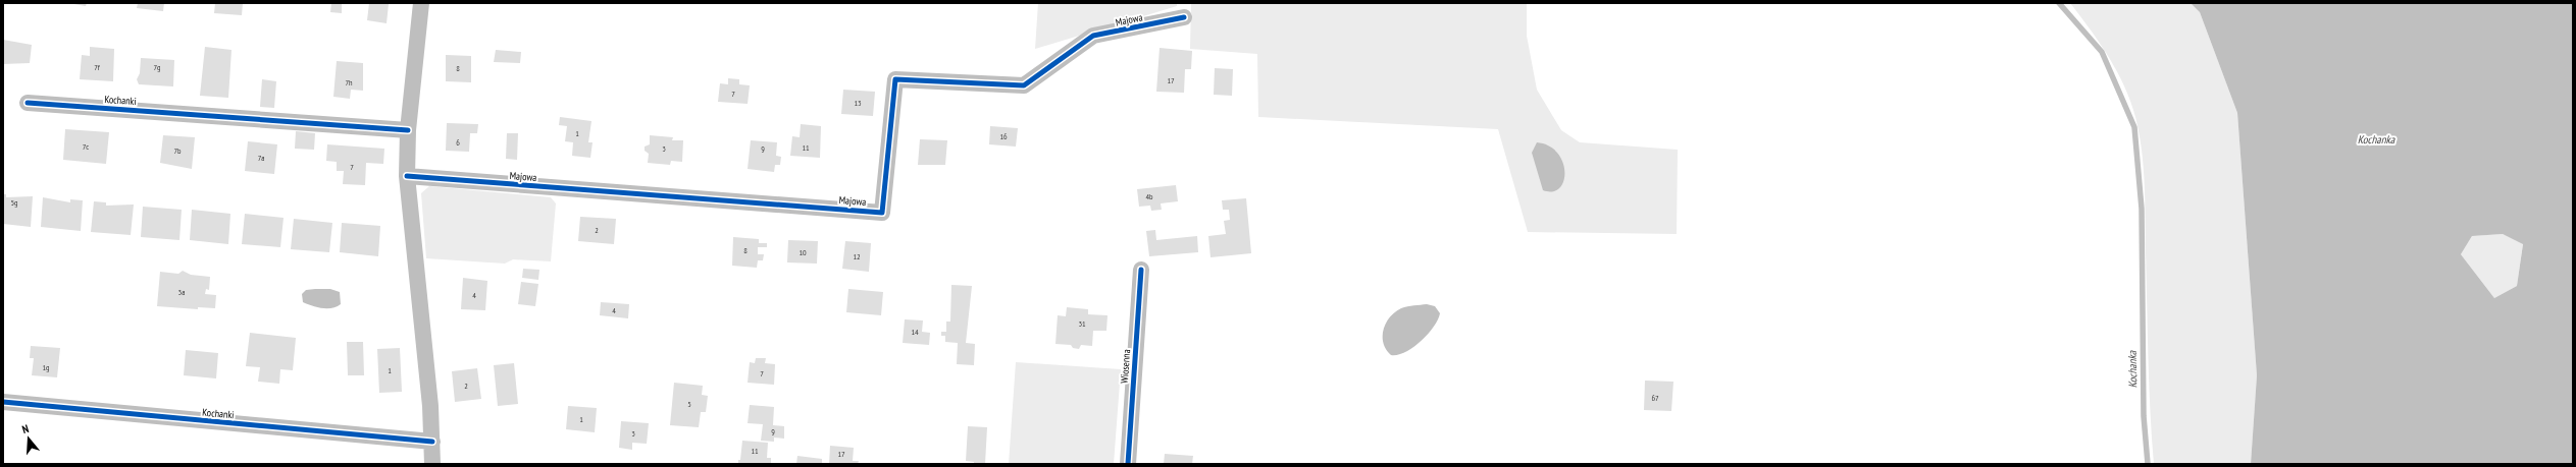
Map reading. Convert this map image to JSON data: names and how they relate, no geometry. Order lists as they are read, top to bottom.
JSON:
{
  "streets": {
    "street": ["Majowa", "Kochanki", "Wiosenna"]
  },
  "water": ["Kochanka"],
  "house_numbers": [
    "7f",
    "7g",
    "8",
    "17",
    "7h",
    "7",
    "13",
    "1",
    "16",
    "6",
    "7c",
    "11",
    "3",
    "9",
    "7b",
    "7a",
    "7",
    "4b",
    "5g",
    "2",
    "8",
    "10",
    "12",
    "3a",
    "4",
    "4",
    "31",
    "14",
    "1g",
    "1",
    "7",
    "2",
    "67",
    "5",
    "1",
    "9",
    "3",
    "11",
    "17"
  ],
  "north": "top"
}
